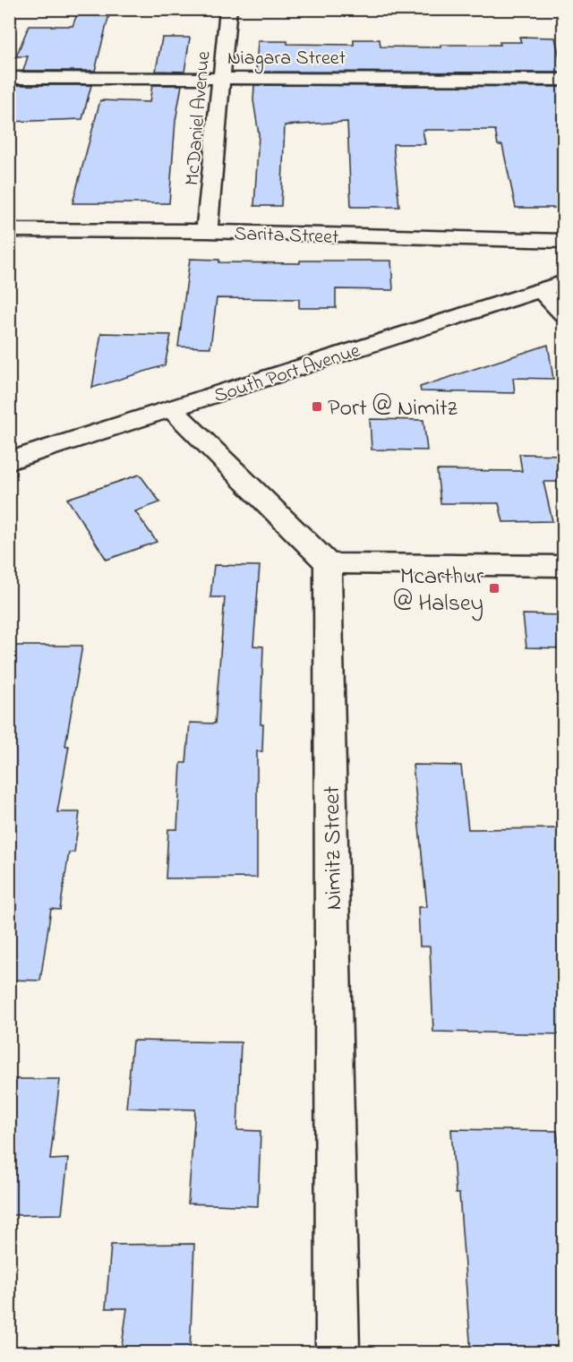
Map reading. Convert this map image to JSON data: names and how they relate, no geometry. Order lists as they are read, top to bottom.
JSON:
{
  "streets": {
    "street": [
      "Niagara Street",
      "McDaniel Avenue",
      "Sarita Street",
      "South Port Avenue",
      "Nimitz Street"
    ]
  },
  "crossings": [
    ["Niagara Street", "McDaniel Avenue"],
    ["McDaniel Avenue", "Sarita Street"]
  ],
  "places": {
    "transit": ["Port @ Nimitz", "Mcarthur @ Halsey"]
  }
}
